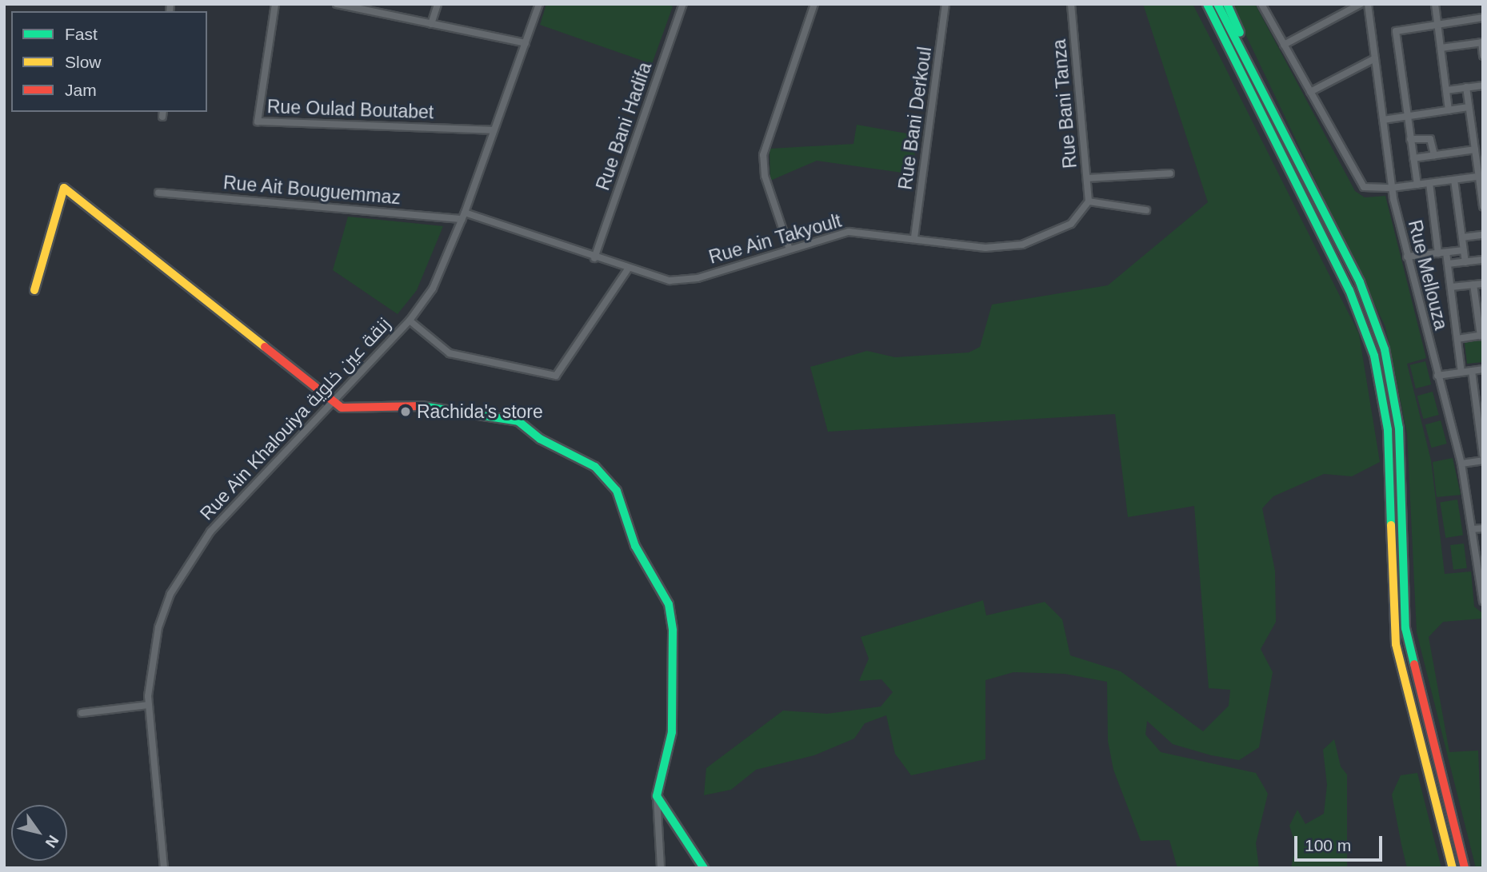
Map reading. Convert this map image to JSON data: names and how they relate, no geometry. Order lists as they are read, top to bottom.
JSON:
{
  "streets": {
    "street": [
      "Rue Bani Tanza",
      "Rue Oulad Boutabet",
      "Rue Bani Derkoul",
      "Rue Bani Hadifa",
      "Rue Ait Bouguemmaz",
      "Rue Ain Takyoult",
      "Rue Mellouza",
      "Rue Ain Khalouiya زنقة عين خلوية"
    ]
  },
  "crossings": [
    ["Rue Bani Tanza", "Rue Ain Takyoult"],
    ["Rue Oulad Boutabet", "Rue Ain Khalouiya زنقة عين خلوية"],
    ["Rue Bani Derkoul", "Rue Ain Takyoult"],
    ["Rue Bani Hadifa", "Rue Ain Takyoult"],
    ["Rue Ait Bouguemmaz", "Rue Ain Takyoult"],
    ["Rue Ait Bouguemmaz", "Rue Ain Khalouiya زنقة عين خلوية"],
    ["Rue Ain Takyoult", "Rue Ain Khalouiya زنقة عين خلوية"]
  ],
  "places": ["Rachida's store"],
  "legend": ["Fast", "Slow", "Jam"],
  "scale_bar": "100 m",
  "north": "bottom right"
}
